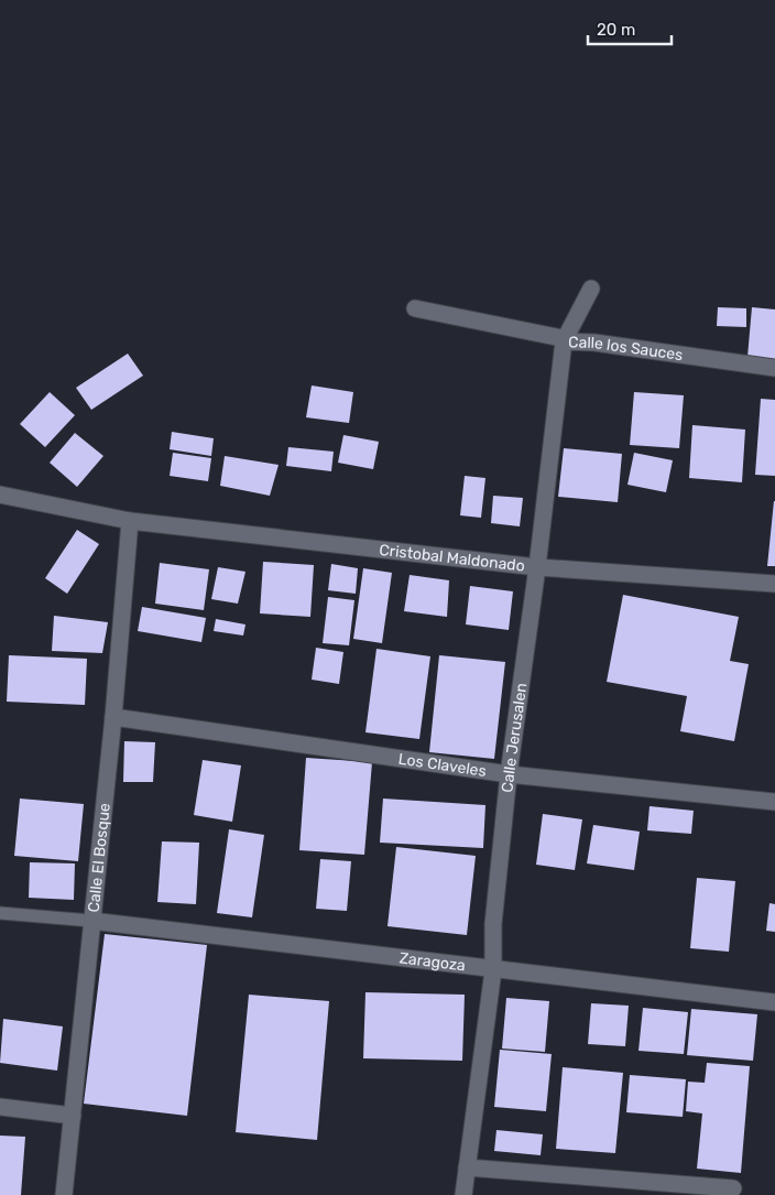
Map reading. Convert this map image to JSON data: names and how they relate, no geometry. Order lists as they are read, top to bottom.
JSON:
{
  "streets": {
    "street": [
      "Calle los Sauces",
      "Cristobal Maldonado",
      "Calle Jerusalen",
      "Los Claveles",
      "Calle El Bosque",
      "Zaragoza"
    ]
  },
  "crossings": [
    ["Calle los Sauces", "Calle Jerusalen"],
    ["Cristobal Maldonado", "Calle Jerusalen"],
    ["Cristobal Maldonado", "Calle El Bosque"],
    ["Calle Jerusalen", "Los Claveles"],
    ["Calle Jerusalen", "Zaragoza"],
    ["Los Claveles", "Calle El Bosque"],
    ["Calle El Bosque", "Zaragoza"]
  ],
  "scale_bar": "20 m"
}
